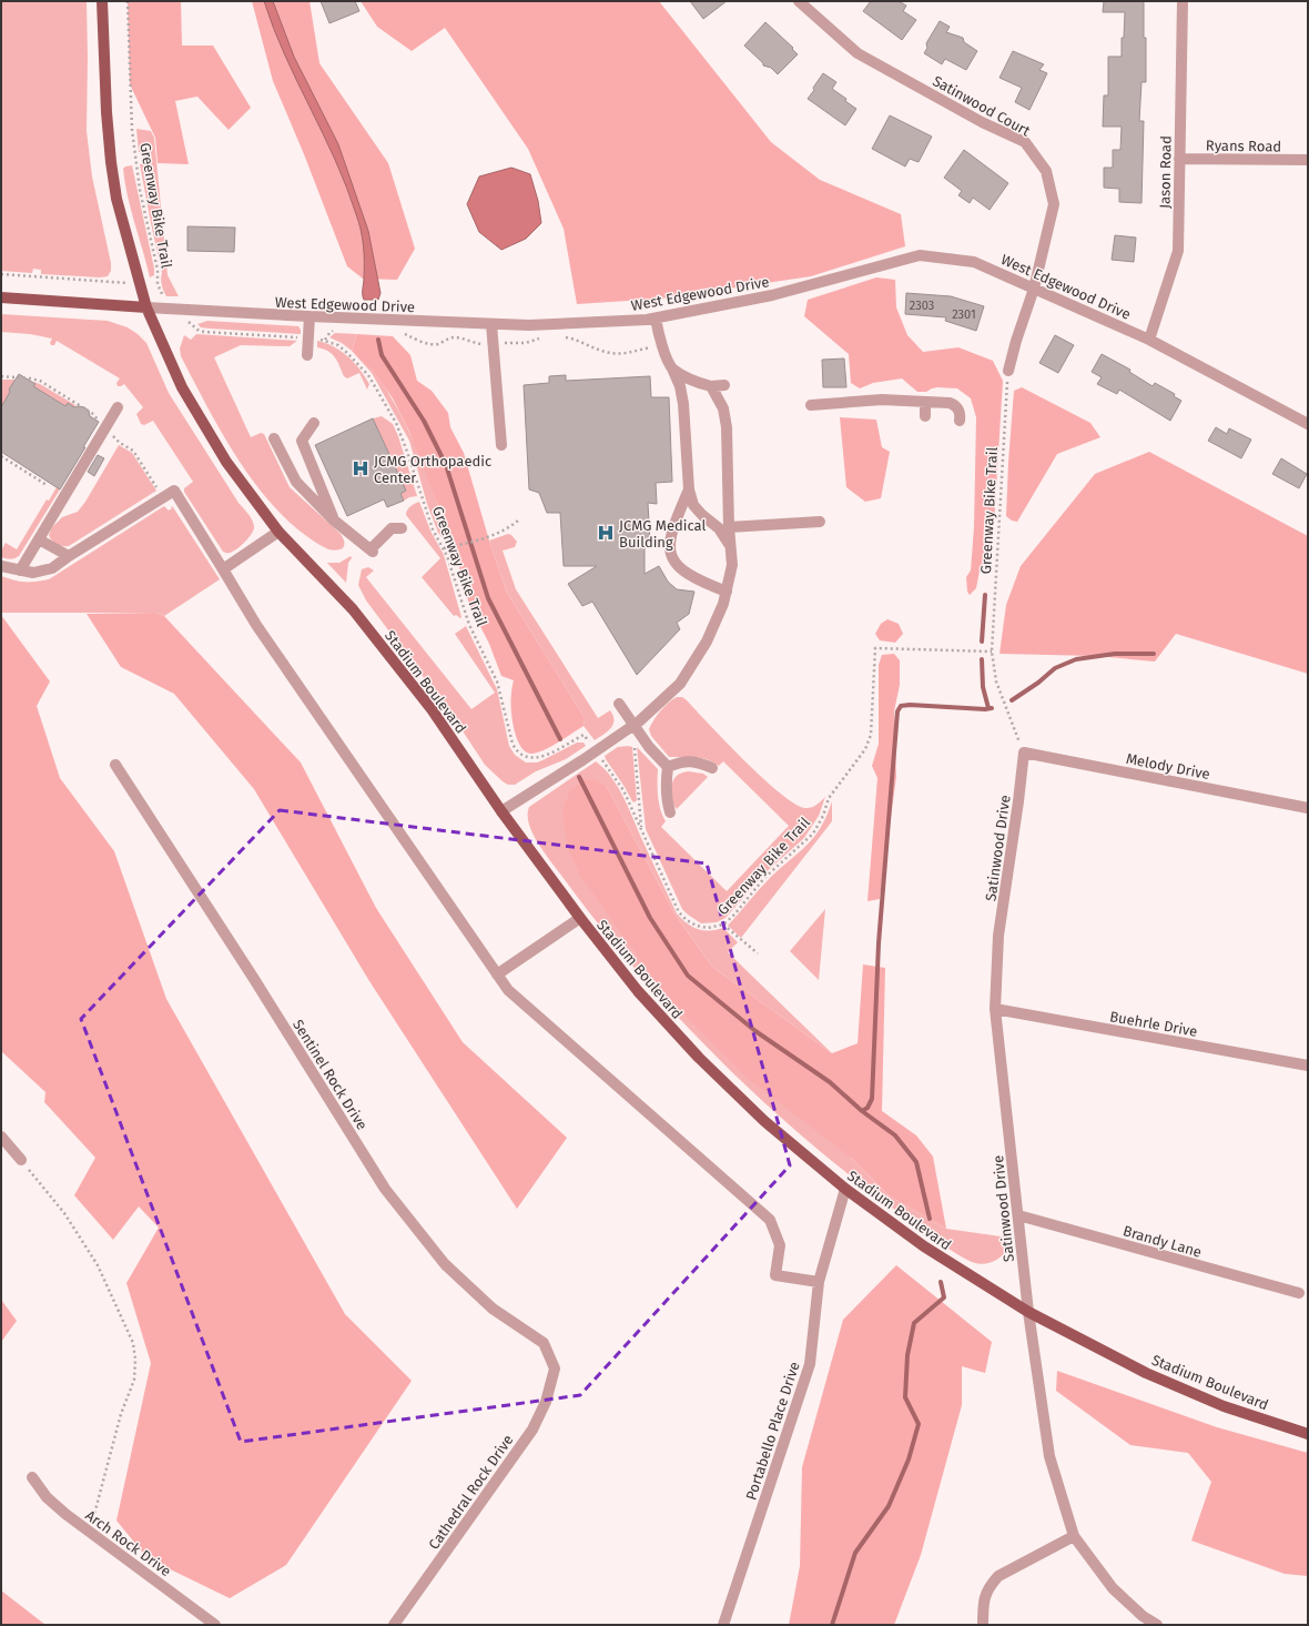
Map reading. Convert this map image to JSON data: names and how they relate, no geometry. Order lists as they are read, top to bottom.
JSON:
{
  "streets": {
    "main road": ["West Edgewood Drive", "Stadium Boulevard"],
    "street": [
      "Satinwood Court",
      "Ryans Road",
      "Jason Road",
      "Melody Drive",
      "Satinwood Drive",
      "Buehrle Drive",
      "Sentinel Rock Drive",
      "Brandy Lane",
      "Portabello Place Drive",
      "Cathedral Rock Drive",
      "Arch Rock Drive"
    ],
    "path": ["Greenway Bike Trail"]
  },
  "crossings": [
    ["Satinwood Court", "West Edgewood Drive"],
    ["Ryans Road", "Jason Road"],
    ["Jason Road", "West Edgewood Drive"],
    ["Greenway Bike Trail", "Stadium Boulevard"],
    ["Greenway Bike Trail", "Melody Drive"],
    ["Greenway Bike Trail", "Satinwood Drive"],
    ["West Edgewood Drive", "Stadium Boulevard"],
    ["Stadium Boulevard", "Satinwood Drive"],
    ["Stadium Boulevard", "Portabello Place Drive"],
    ["Melody Drive", "Satinwood Drive"],
    ["Satinwood Drive", "Buehrle Drive"],
    ["Satinwood Drive", "Brandy Lane"],
    ["Sentinel Rock Drive", "Cathedral Rock Drive"]
  ],
  "places": {
    "hospital": ["JCMG Orthopaedic Center", "JCMG Medical Building"]
  },
  "house_numbers": ["2303", "2301"]
}
